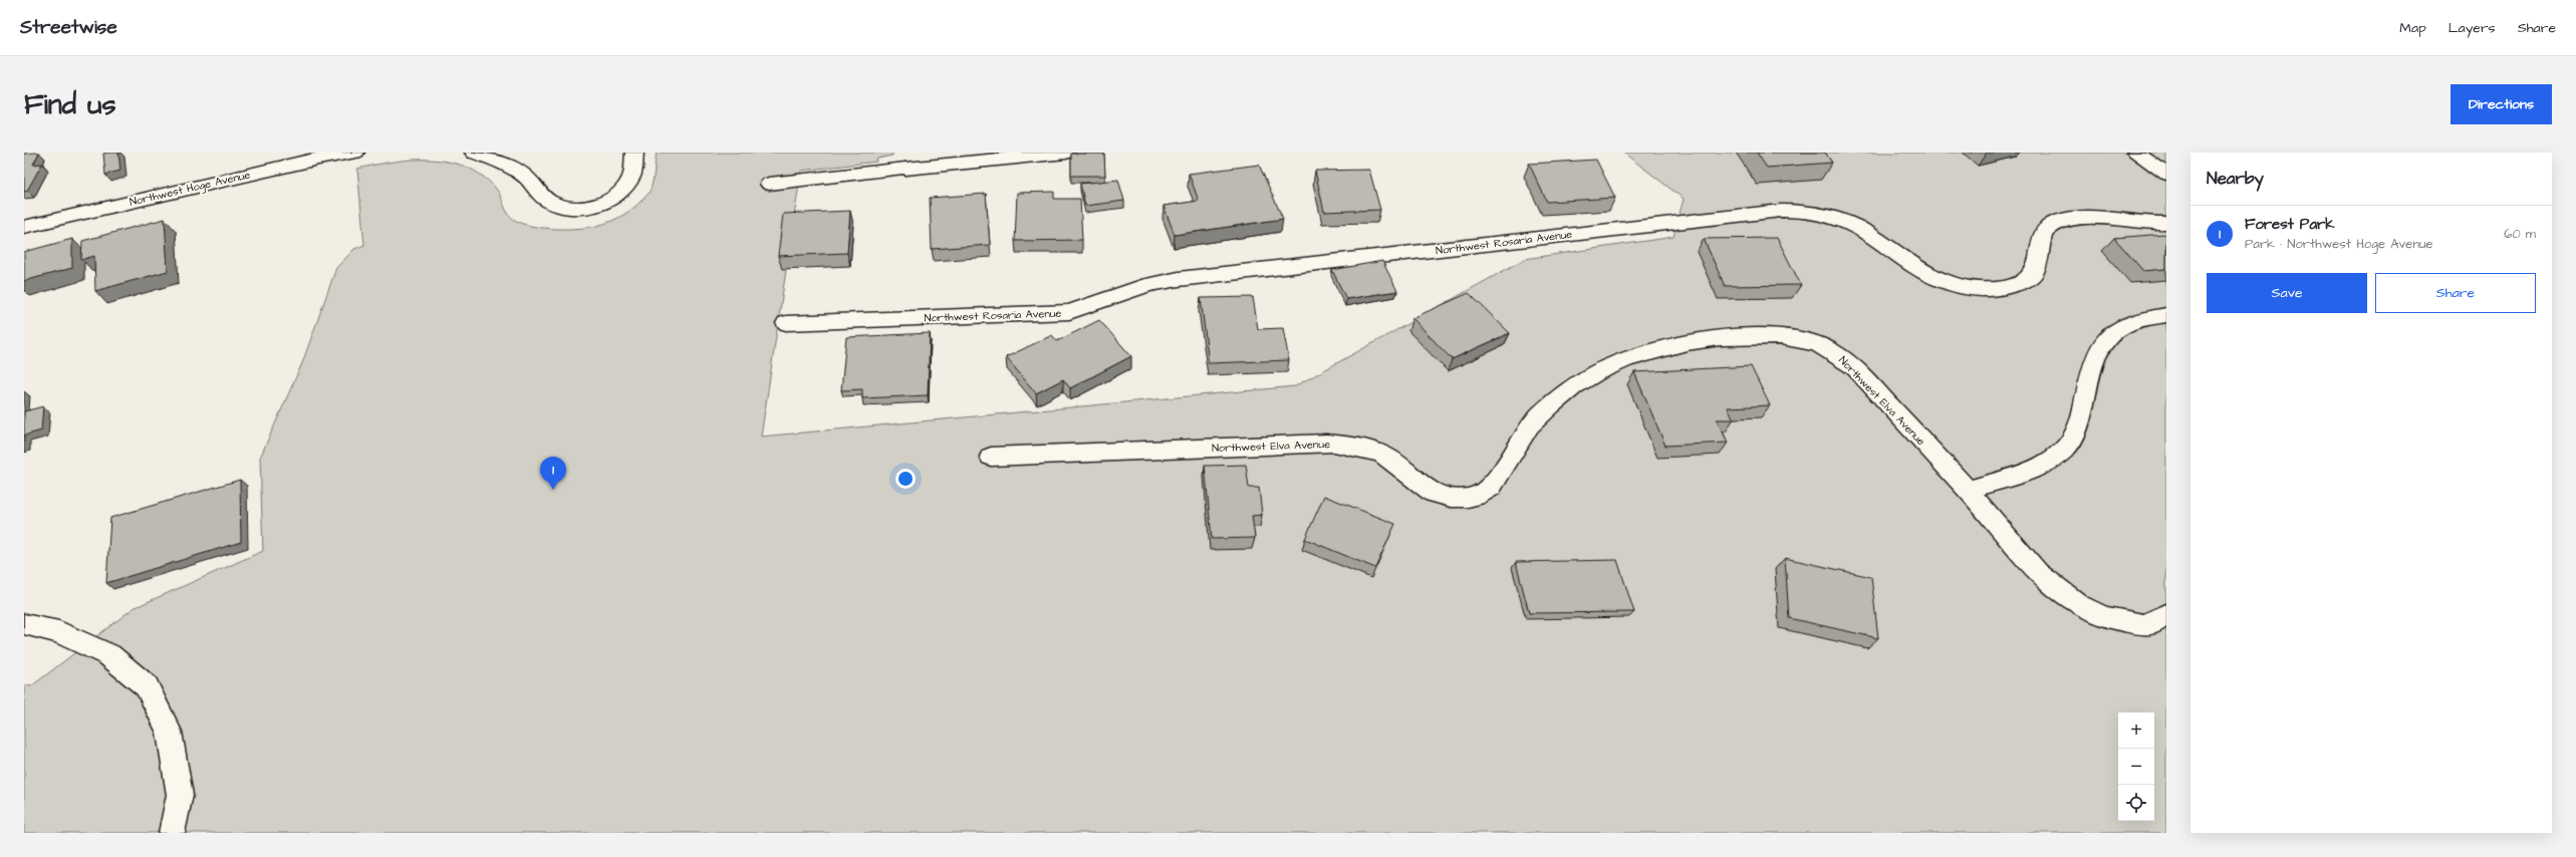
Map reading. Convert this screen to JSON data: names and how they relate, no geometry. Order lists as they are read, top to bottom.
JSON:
{
  "streets": {
    "street": ["Northwest Hoge Avenue", "Northwest Rosaria Avenue", "Northwest Elva Avenue"]
  },
  "page": {
    "header": "Streetwise",
    "nav": ["Map", "Layers", "Share"],
    "buttons": [
      "Directions",
      ["Save", "Share"]
    ],
    "title": "Find us",
    "heading": "Nearby",
    "list": [
      {
        "mark": "1",
        "name": "Forest Park",
        "note": "Park · Northwest Hoge Avenue",
        "value": "60 m"
      }
    ],
    "pins": "1",
    "map_buttons": ["+", "−"]
  }
}
